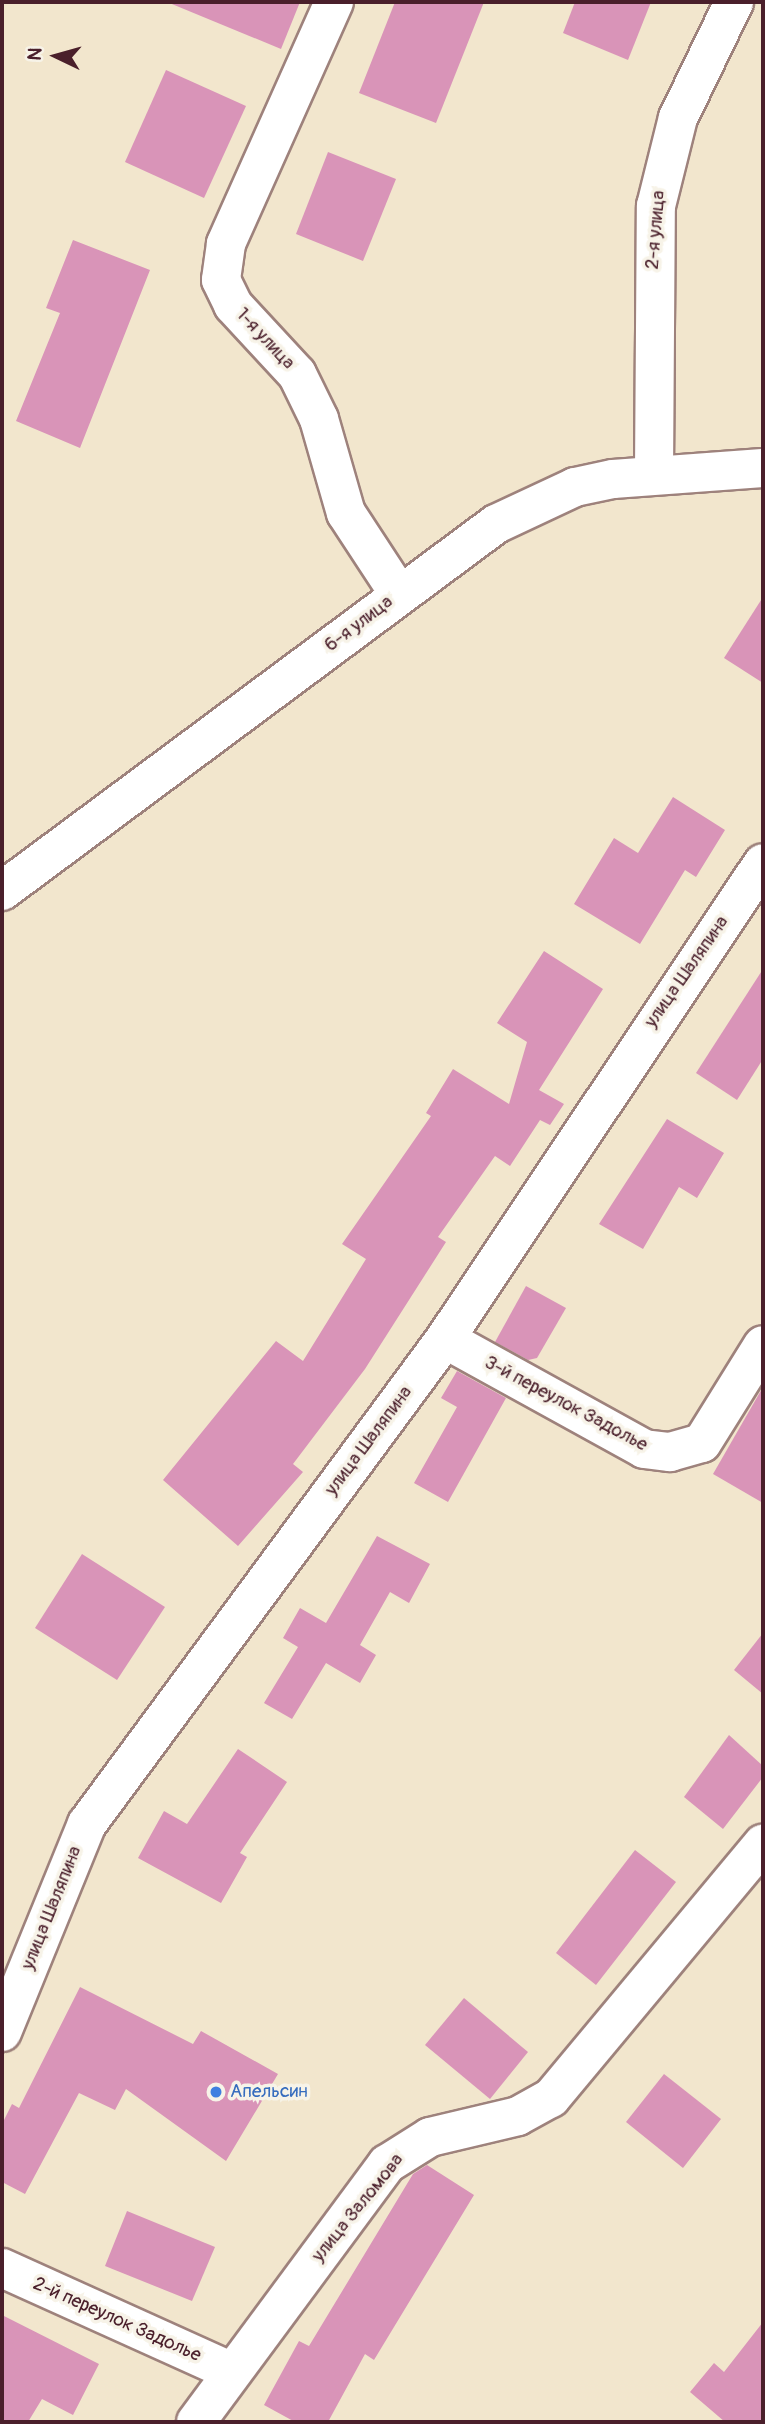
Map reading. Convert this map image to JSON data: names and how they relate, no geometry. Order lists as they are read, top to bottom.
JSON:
{
  "streets": {
    "street": [
      "2-я улица",
      "1-я улица",
      "6-я улица",
      "улица Шаляпина",
      "3-й переулок Задолье",
      "улица Заломова",
      "2-й переулок Задолье"
    ]
  },
  "crossings": [
    ["2-я улица", "6-я улица"],
    ["1-я улица", "6-я улица"],
    ["улица Шаляпина", "3-й переулок Задолье"],
    ["улица Заломова", "2-й переулок Задолье"]
  ],
  "places": ["Апельсин"],
  "north": "left"
}
